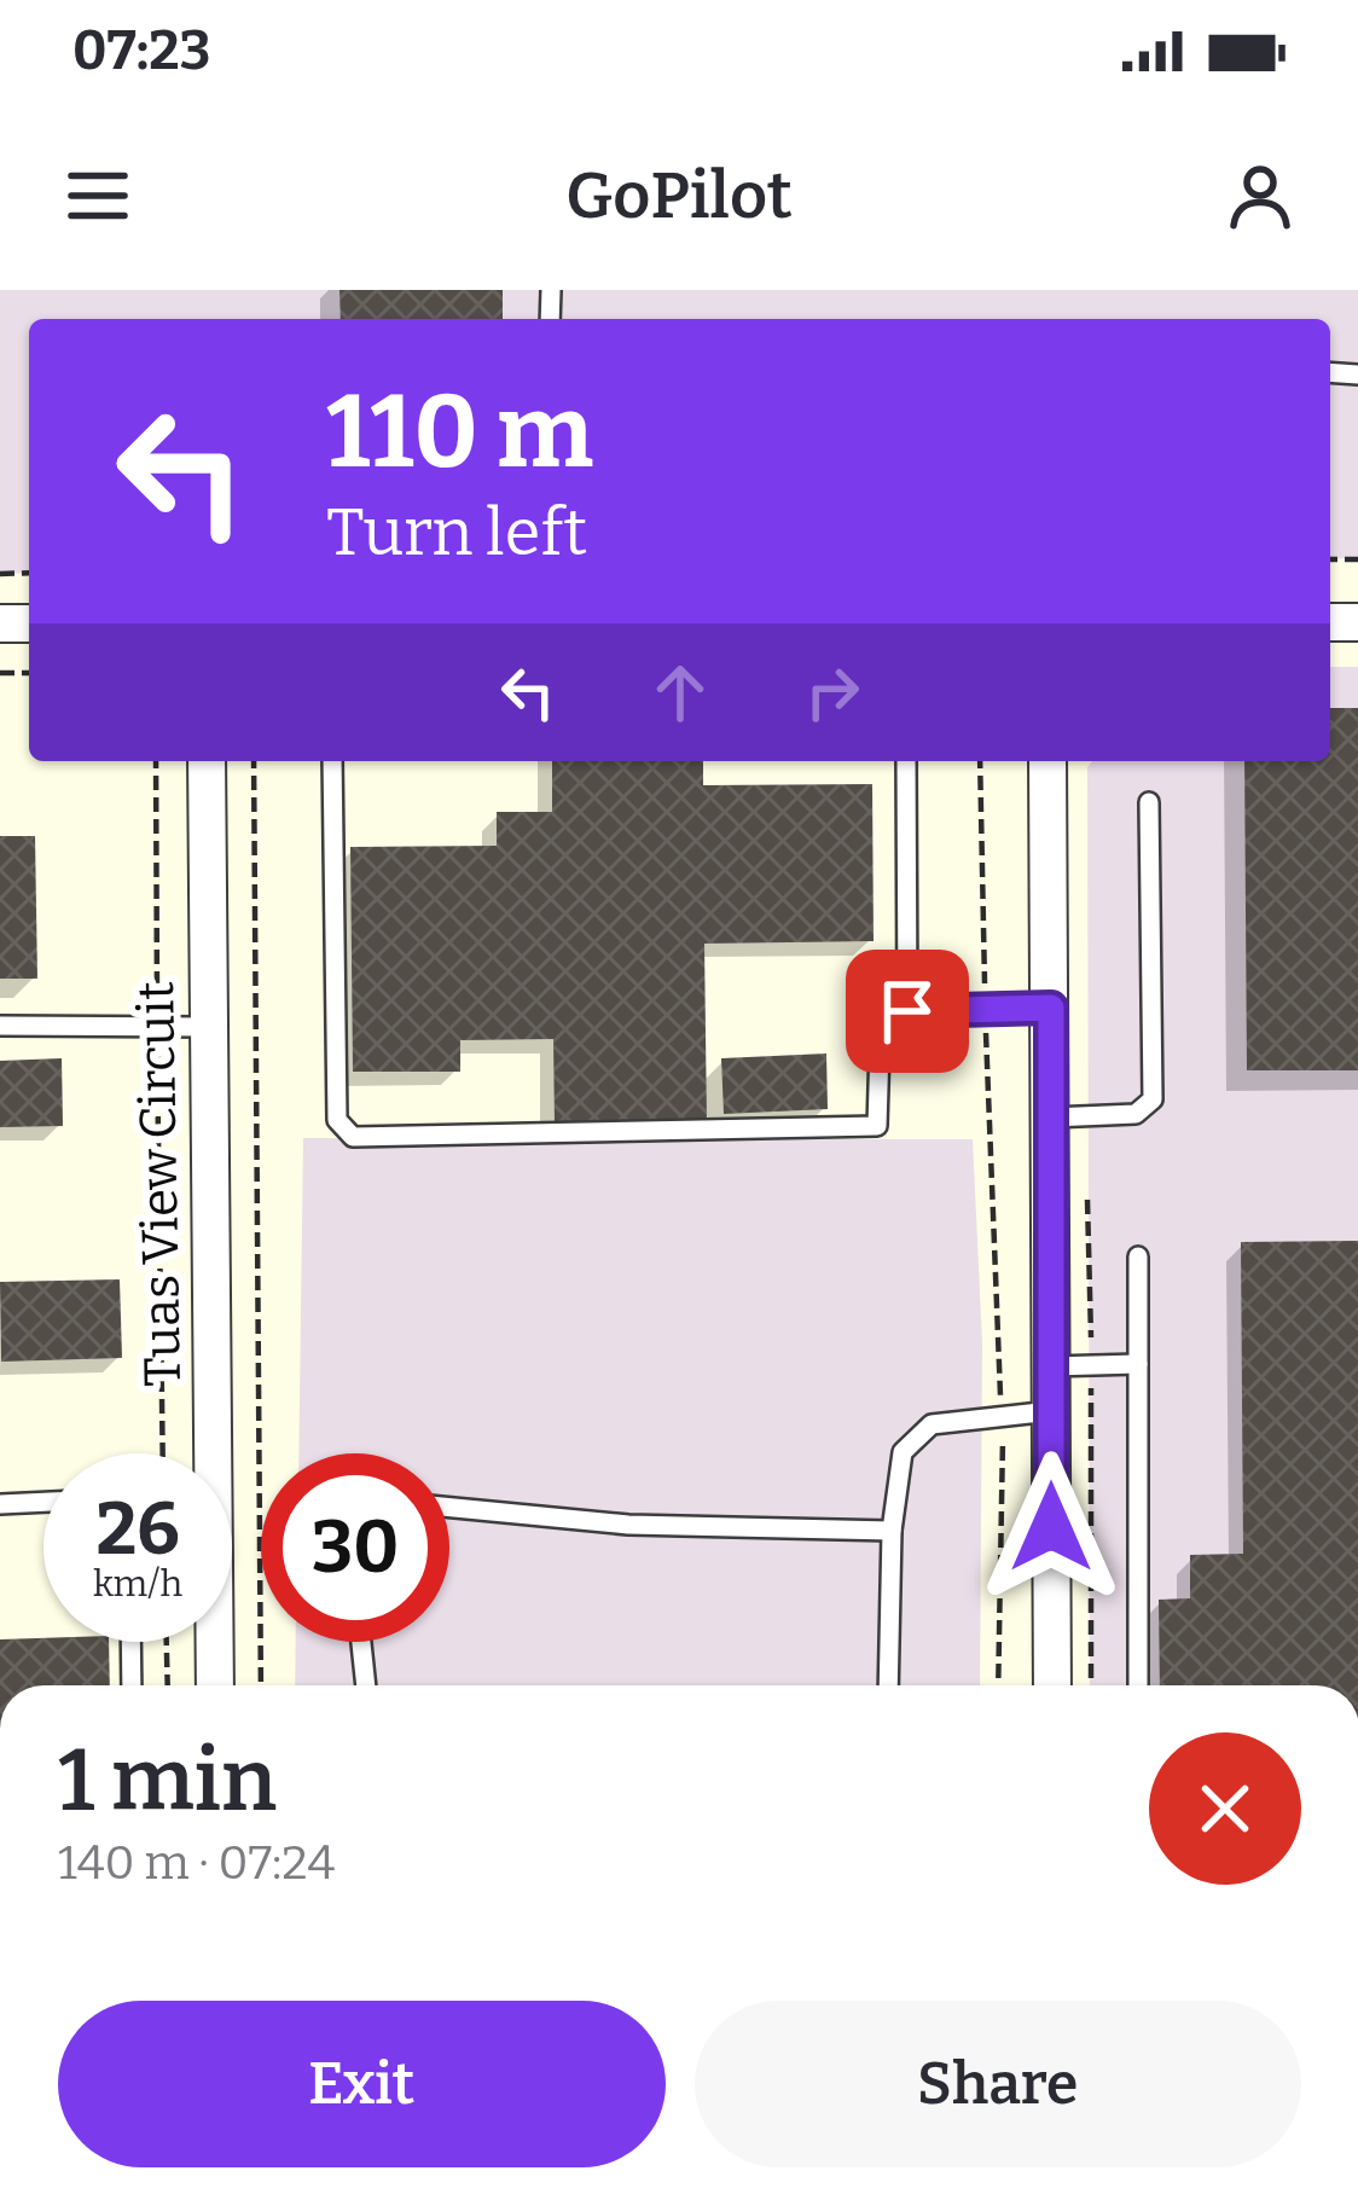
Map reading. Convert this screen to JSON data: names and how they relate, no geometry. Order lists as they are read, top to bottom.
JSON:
{
  "streets": {
    "street": ["Tuas View Circuit"]
  },
  "page": {
    "status": "07:23",
    "header": "GoPilot",
    "turn": ["110 m", "Turn left"],
    "speed": "26 km/h",
    "limit": "30",
    "heading": ["1 min", "140 m · 07:24"],
    "buttons": ["Exit", "Share"]
  }
}
